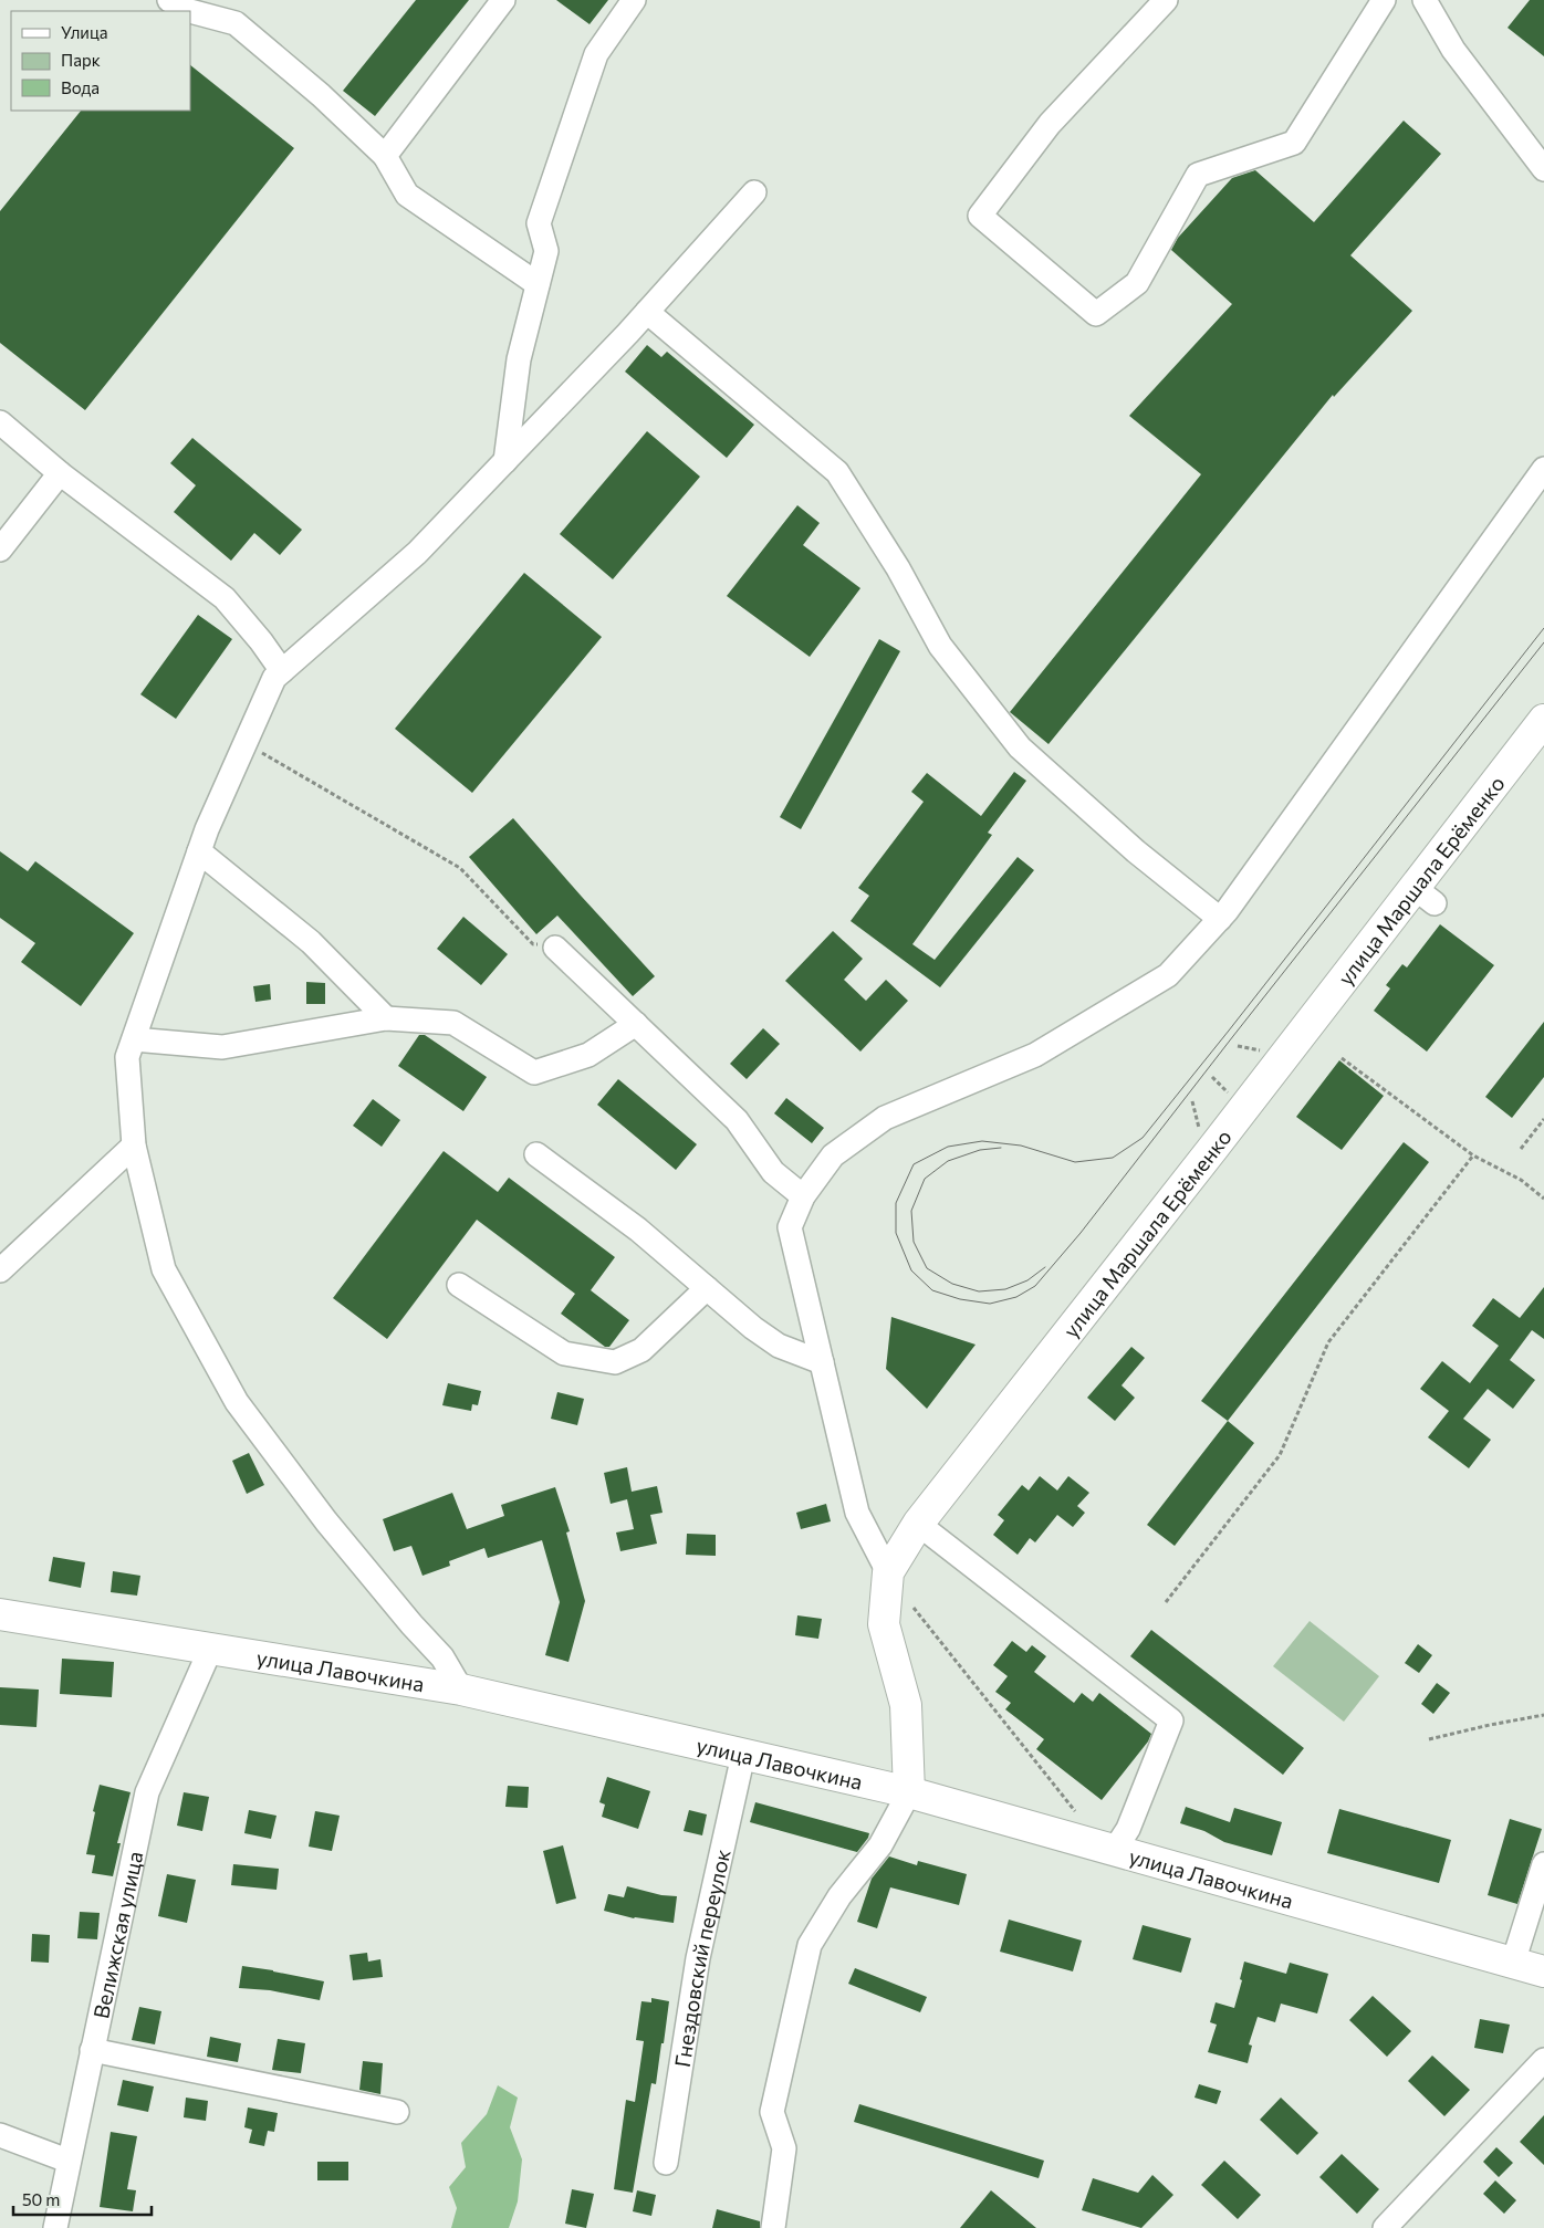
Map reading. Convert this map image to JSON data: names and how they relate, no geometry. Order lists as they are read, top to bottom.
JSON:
{
  "streets": {
    "main road": ["улица Маршала Ерёменко", "улица Лавочкина"],
    "street": ["Велижская улица", "Гнездовский переулок"]
  },
  "crossings": [
    ["улица Маршала Ерёменко", "улица Лавочкина"],
    ["улица Лавочкина", "Велижская улица"],
    ["улица Лавочкина", "Гнездовский переулок"]
  ],
  "legend": ["Улица", "Парк", "Вода"],
  "scale_bar": "50 m"
}
